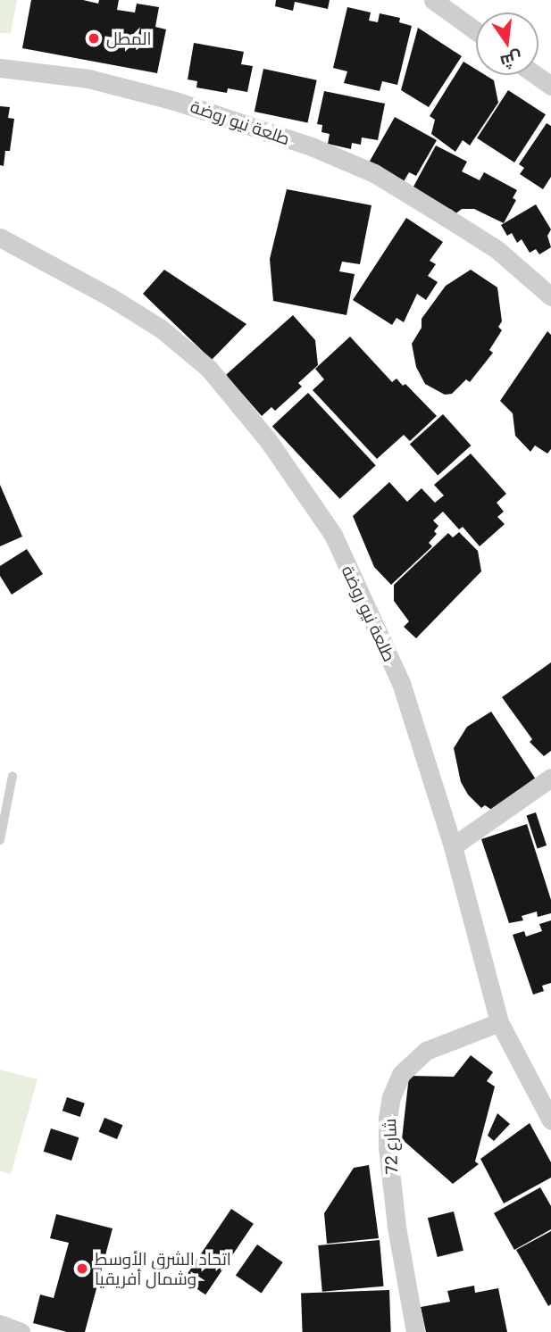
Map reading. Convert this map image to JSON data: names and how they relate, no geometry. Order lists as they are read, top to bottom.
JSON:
{
  "streets": {
    "street": ["طلعة نيو روضة", "شارع 72"]
  },
  "crossings": [
    ["طلعة نيو روضة", "شارع 72"]
  ],
  "places": ["المطل", "اتحاد الشرق الأوسط وشمال أفريقيا"],
  "north": "bottom"
}
